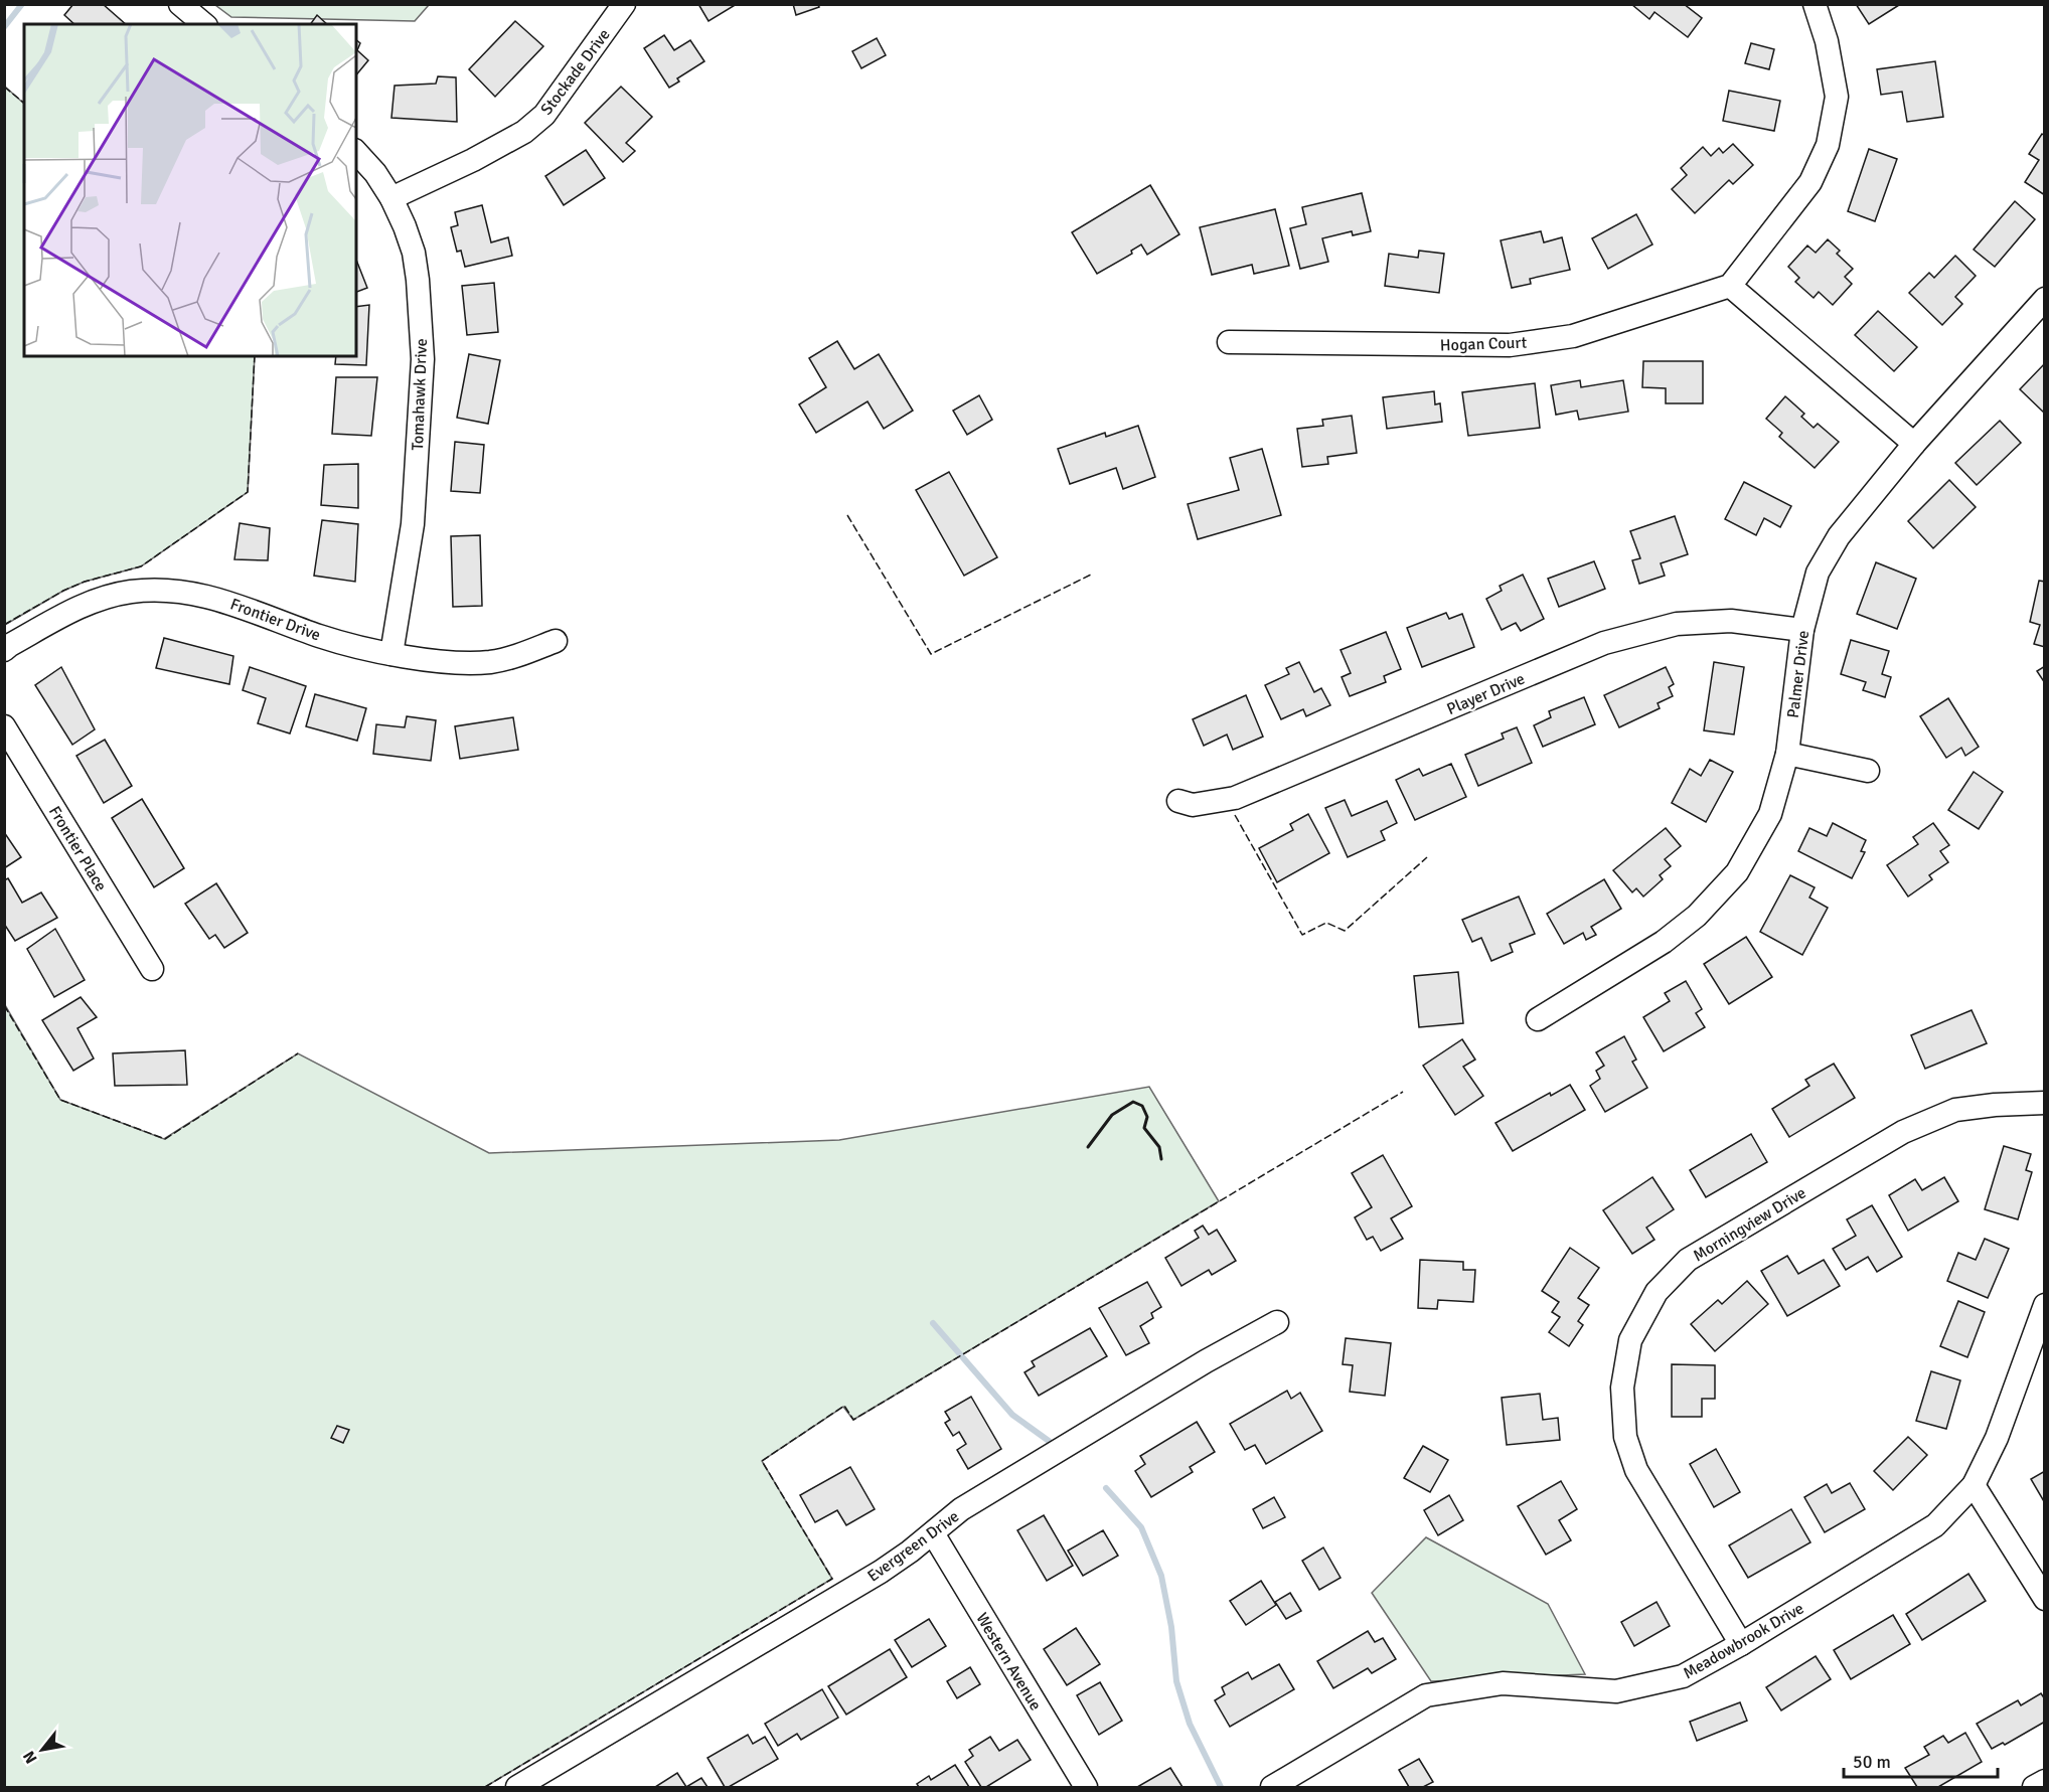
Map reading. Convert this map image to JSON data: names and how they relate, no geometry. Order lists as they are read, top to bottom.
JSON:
{
  "streets": {
    "street": [
      "Stockade Drive",
      "Hogan Court",
      "Tomahawk Drive",
      "Frontier Drive",
      "Palmer Drive",
      "Player Drive",
      "Frontier Place",
      "Morningview Drive",
      "Evergreen Drive",
      "Meadowbrook Drive",
      "Western Avenue"
    ]
  },
  "crossings": [
    ["Stockade Drive", "Tomahawk Drive"],
    ["Tomahawk Drive", "Frontier Drive"],
    ["Palmer Drive", "Player Drive"],
    ["Morningview Drive", "Meadowbrook Drive"],
    ["Evergreen Drive", "Western Avenue"]
  ],
  "scale_bar": "50 m",
  "north": "bottom left"
}
